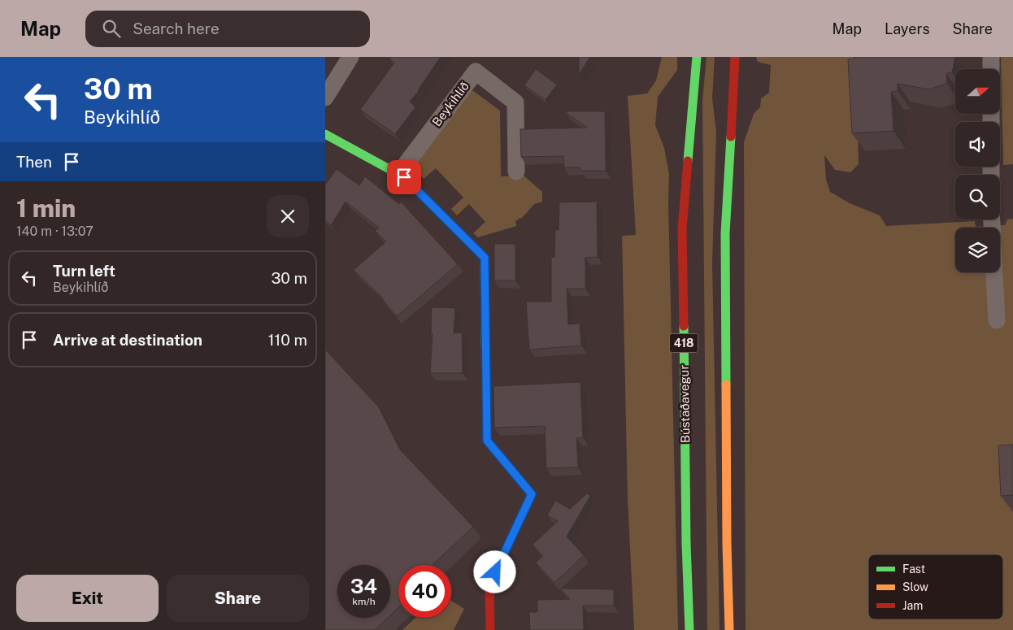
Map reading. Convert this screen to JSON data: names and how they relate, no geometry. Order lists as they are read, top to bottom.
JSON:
{
  "streets": {
    "main road": ["418", "Bústaðavegur"],
    "street": ["Beykihlíð"]
  },
  "legend": ["Fast", "Slow", "Jam"],
  "north": "right",
  "page": {
    "header": "Map",
    "search": "Search here",
    "nav": ["Map", "Layers", "Share"],
    "turn": ["30 m", "Beykihlíð"],
    "then": "Then",
    "heading": ["1 min", "140 m · 13:07"],
    "list": [
      {
        "name": "Turn left",
        "note": "Beykihlíð",
        "value": "30 m"
      },
      {
        "name": "Arrive at destination",
        "value": "110 m"
      }
    ],
    "speed": "34 km/h",
    "limit": "40",
    "buttons": ["Exit", "Share"]
  }
}
